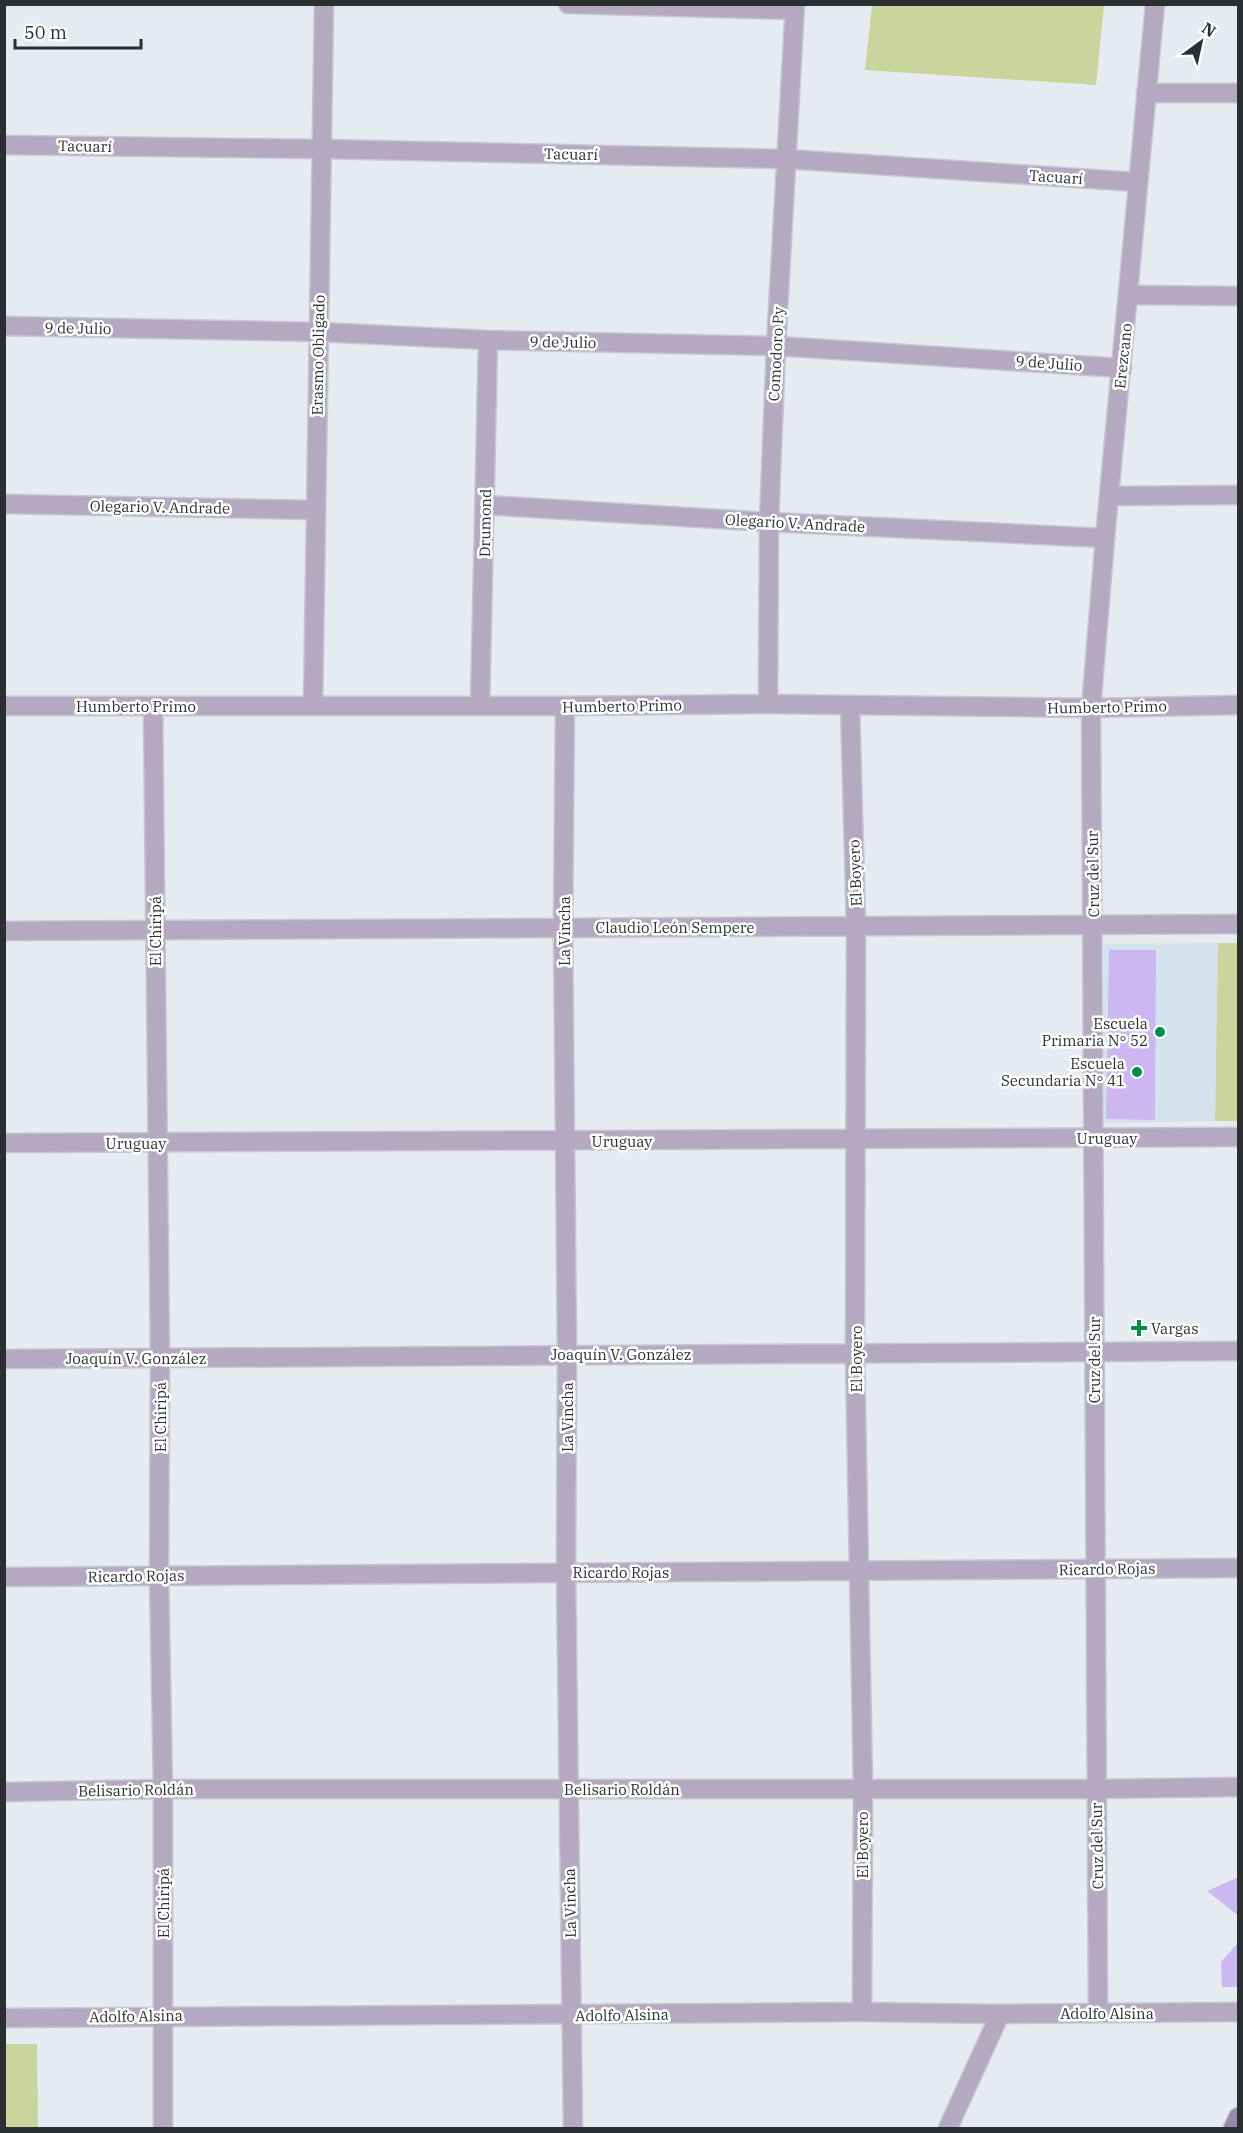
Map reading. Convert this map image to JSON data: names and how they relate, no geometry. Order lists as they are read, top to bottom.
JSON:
{
  "streets": {
    "street": [
      "Tacuarí",
      "9 de Julio",
      "Comodoro Py",
      "Erasmo Obligado",
      "Erezcano",
      "Olegario V. Andrade",
      "Drumond",
      "Humberto Primo",
      "El Boyero",
      "Cruz del Sur",
      "Claudio León Sempere",
      "El Chiripá",
      "La Vincha",
      "Uruguay",
      "Joaquín V. González",
      "Ricardo Rojas",
      "Belisario Roldán",
      "Adolfo Alsina"
    ]
  },
  "crossings": [
    ["Tacuarí", "Comodoro Py"],
    ["Tacuarí", "Erasmo Obligado"],
    ["Tacuarí", "Erezcano"],
    ["9 de Julio", "Comodoro Py"],
    ["9 de Julio", "Erasmo Obligado"],
    ["9 de Julio", "Erezcano"],
    ["9 de Julio", "Drumond"],
    ["Comodoro Py", "Olegario V. Andrade"],
    ["Comodoro Py", "Humberto Primo"],
    ["Erasmo Obligado", "Olegario V. Andrade"],
    ["Erasmo Obligado", "Humberto Primo"],
    ["Erezcano", "Olegario V. Andrade"],
    ["Erezcano", "Humberto Primo"],
    ["Erezcano", "Cruz del Sur"],
    ["Olegario V. Andrade", "Drumond"],
    ["Drumond", "Humberto Primo"],
    ["Humberto Primo", "El Boyero"],
    ["Humberto Primo", "Cruz del Sur"],
    ["Humberto Primo", "El Chiripá"],
    ["Humberto Primo", "La Vincha"],
    ["El Boyero", "Claudio León Sempere"],
    ["El Boyero", "Uruguay"],
    ["El Boyero", "Joaquín V. González"],
    ["El Boyero", "Ricardo Rojas"],
    ["El Boyero", "Belisario Roldán"],
    ["El Boyero", "Adolfo Alsina"],
    ["Cruz del Sur", "Claudio León Sempere"],
    ["Cruz del Sur", "Uruguay"],
    ["Cruz del Sur", "Joaquín V. González"],
    ["Cruz del Sur", "Ricardo Rojas"],
    ["Cruz del Sur", "Belisario Roldán"],
    ["Cruz del Sur", "Adolfo Alsina"],
    ["Claudio León Sempere", "El Chiripá"],
    ["Claudio León Sempere", "La Vincha"],
    ["El Chiripá", "Uruguay"],
    ["El Chiripá", "Joaquín V. González"],
    ["El Chiripá", "Ricardo Rojas"],
    ["El Chiripá", "Belisario Roldán"],
    ["El Chiripá", "Adolfo Alsina"],
    ["La Vincha", "Uruguay"],
    ["La Vincha", "Joaquín V. González"],
    ["La Vincha", "Ricardo Rojas"],
    ["La Vincha", "Belisario Roldán"],
    ["La Vincha", "Adolfo Alsina"]
  ],
  "places": {
    "other": ["Escuela Primaria N° 52", "Escuela Secundaria N° 41"],
    "health": ["Vargas"]
  },
  "scale_bar": "50 m",
  "north": "top right"
}
